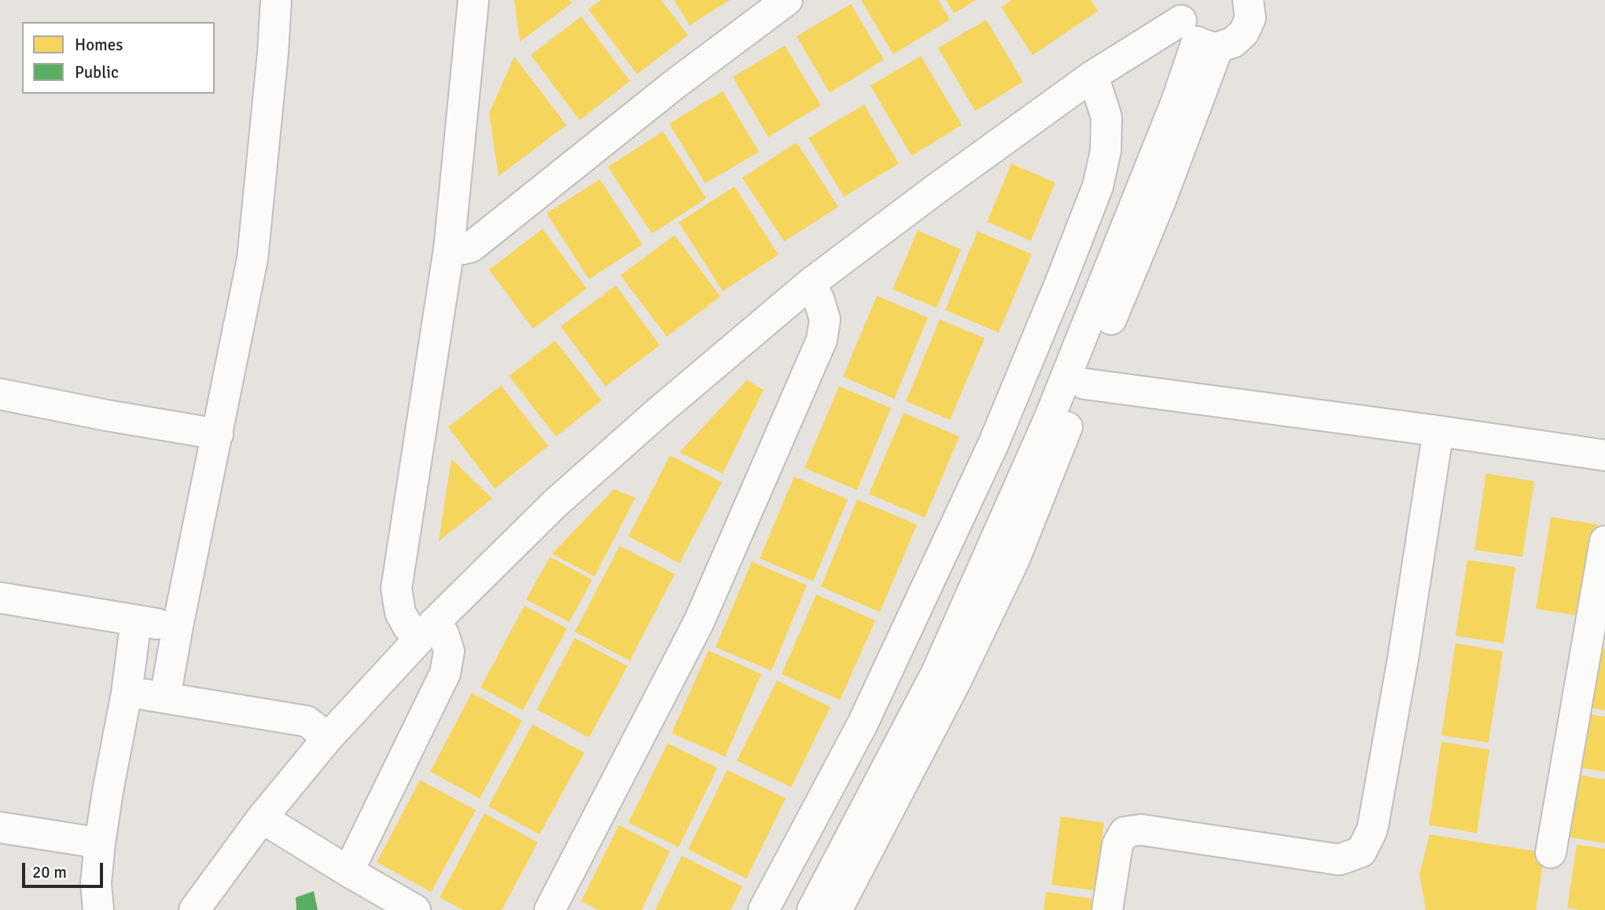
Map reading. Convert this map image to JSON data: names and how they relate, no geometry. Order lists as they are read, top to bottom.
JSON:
{
  "legend": ["Homes", "Public"],
  "scale_bar": "20 m"
}
